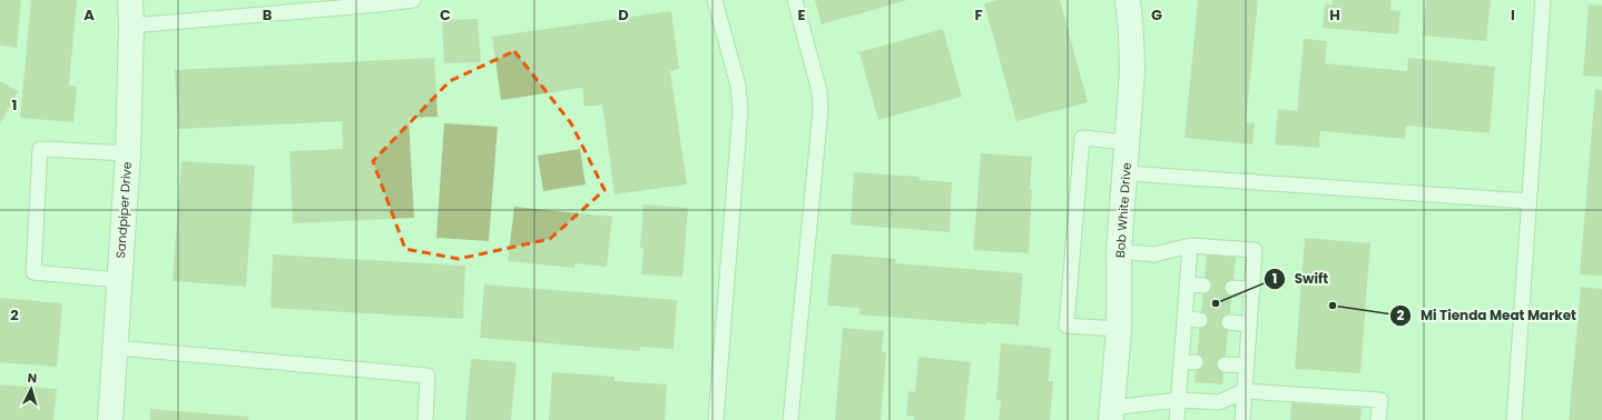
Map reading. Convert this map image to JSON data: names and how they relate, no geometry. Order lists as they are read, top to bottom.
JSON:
{
  "streets": {
    "street": ["Sandpiper Drive", "Bob White Drive"]
  },
  "places": ["Swift", "Mi Tienda Meat Market"],
  "north": "top",
  "grid": {
    "columns": [
      "A",
      "B",
      "C",
      "D",
      "E",
      "F",
      "G",
      "H",
      "I"
    ],
    "rows": ["1", "2"]
  }
}
